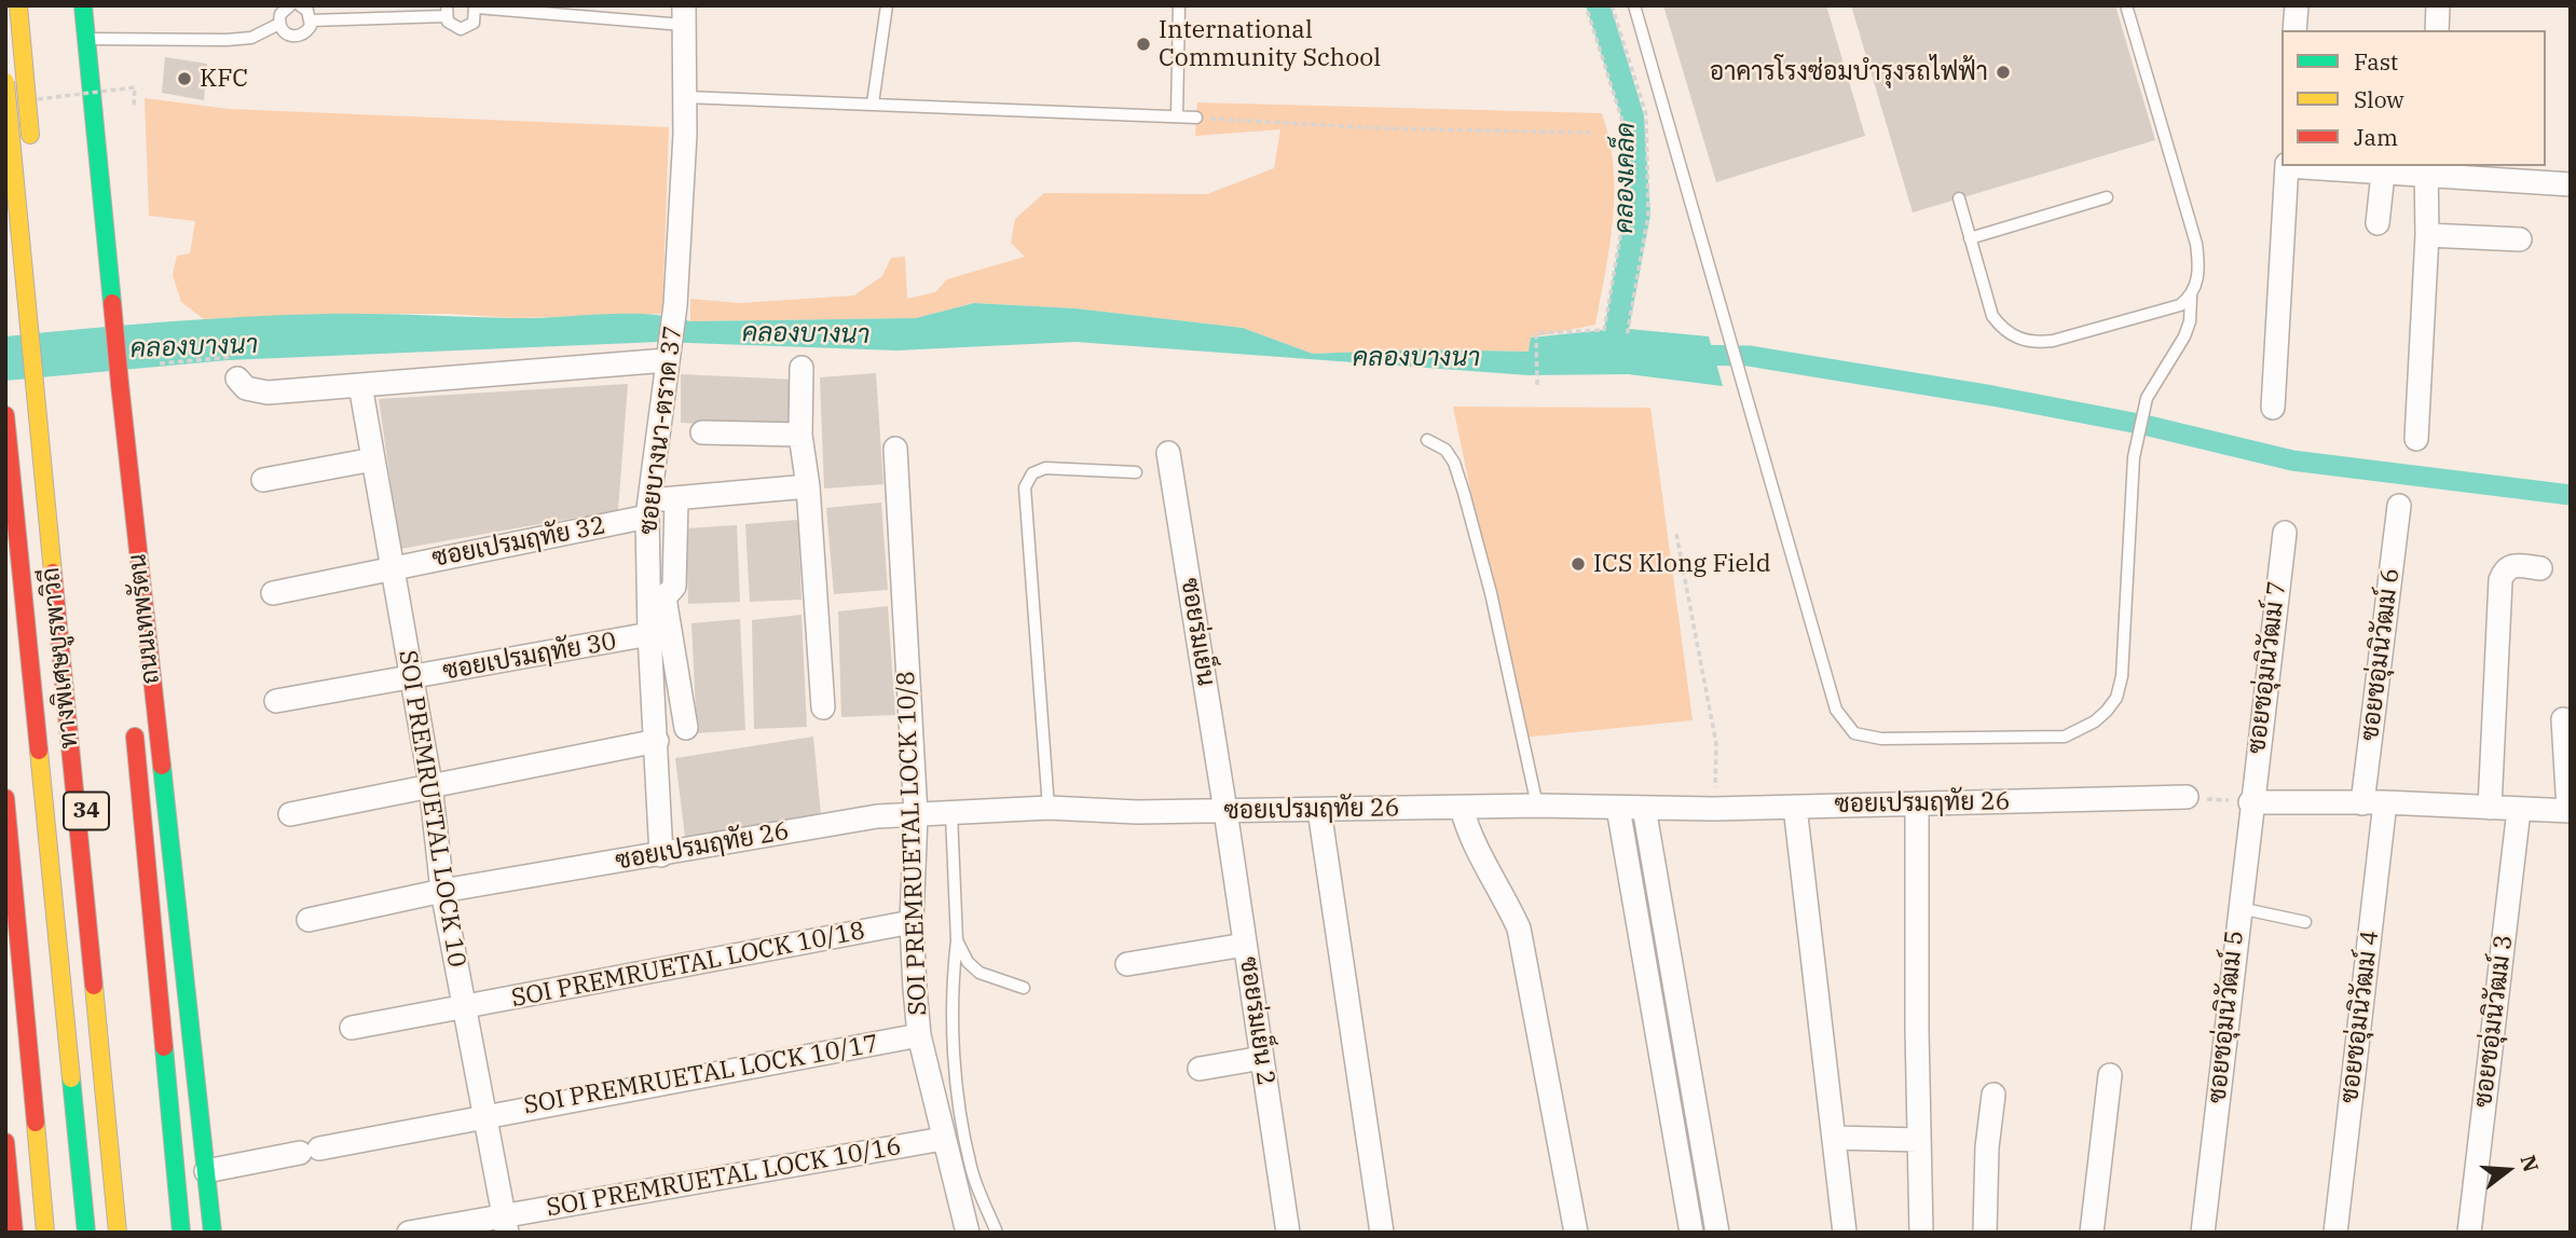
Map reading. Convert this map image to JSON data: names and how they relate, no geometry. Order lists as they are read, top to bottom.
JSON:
{
  "streets": {
    "main road": ["ถนนเทพรัตน", "ทางพิเศษบูรพาวิถี", "34"],
    "street": [
      "ซอยบางนา-ตราด 37",
      "ซอยเปรมฤทัย 32",
      "ซอยร่มเย็น",
      "ซอยชอุ่มนิวัฒม์ 6",
      "ซอยเปรมฤทัย 30",
      "ซอยชอุ่มนิวัฒม์ 7",
      "ซอยเปรมฤทัย 26",
      "SOI PREMRUETAL LOCK 10",
      "SOI PREMRUETAL LOCK 10/8",
      "SOI PREMRUETAL LOCK 10/18",
      "ซอยชอุ่มนิวัฒม์ 5",
      "ซอยชอุ่มนิวัฒม์ 4",
      "ซอยร่มเย็น 2",
      "ซอยชอุ่มนิวัฒม์ 3",
      "SOI PREMRUETAL LOCK 10/17",
      "SOI PREMRUETAL LOCK 10/16"
    ]
  },
  "crossings": [
    ["ซอยบางนา-ตราด 37", "ซอยเปรมฤทัย 32"],
    ["ซอยบางนา-ตราด 37", "ซอยเปรมฤทัย 30"],
    ["ซอยบางนา-ตราด 37", "ซอยเปรมฤทัย 26"],
    ["ซอยเปรมฤทัย 32", "SOI PREMRUETAL LOCK 10"],
    ["ถนนเทพรัตน", "SOI PREMRUETAL LOCK 10/17"],
    ["ซอยร่มเย็น", "ซอยเปรมฤทัย 26"],
    ["ซอยร่มเย็น", "ซอยร่มเย็น 2"],
    ["ซอยชอุ่มนิวัฒม์ 6", "ซอยชอุ่มนิวัฒม์ 4"],
    ["ซอยเปรมฤทัย 30", "SOI PREMRUETAL LOCK 10"],
    ["ซอยชอุ่มนิวัฒม์ 7", "ซอยชอุ่มนิวัฒม์ 5"],
    ["ซอยเปรมฤทัย 26", "SOI PREMRUETAL LOCK 10"],
    ["ซอยเปรมฤทัย 26", "SOI PREMRUETAL LOCK 10/8"],
    ["ซอยเปรมฤทัย 26", "ซอยร่มเย็น 2"],
    ["SOI PREMRUETAL LOCK 10", "SOI PREMRUETAL LOCK 10/18"],
    ["SOI PREMRUETAL LOCK 10", "SOI PREMRUETAL LOCK 10/17"],
    ["SOI PREMRUETAL LOCK 10", "SOI PREMRUETAL LOCK 10/16"],
    ["SOI PREMRUETAL LOCK 10/8", "SOI PREMRUETAL LOCK 10/18"],
    ["SOI PREMRUETAL LOCK 10/8", "SOI PREMRUETAL LOCK 10/17"],
    ["SOI PREMRUETAL LOCK 10/8", "SOI PREMRUETAL LOCK 10/16"]
  ],
  "water": ["คลองเคล็ด", "คลองบางนา"],
  "places": [
    "International Community School",
    "อาคารโรงซ่อมบำรุงรถไฟฟ้า",
    "KFC",
    "ICS Klong Field"
  ],
  "legend": ["Fast", "Slow", "Jam"],
  "north": "right"
}
